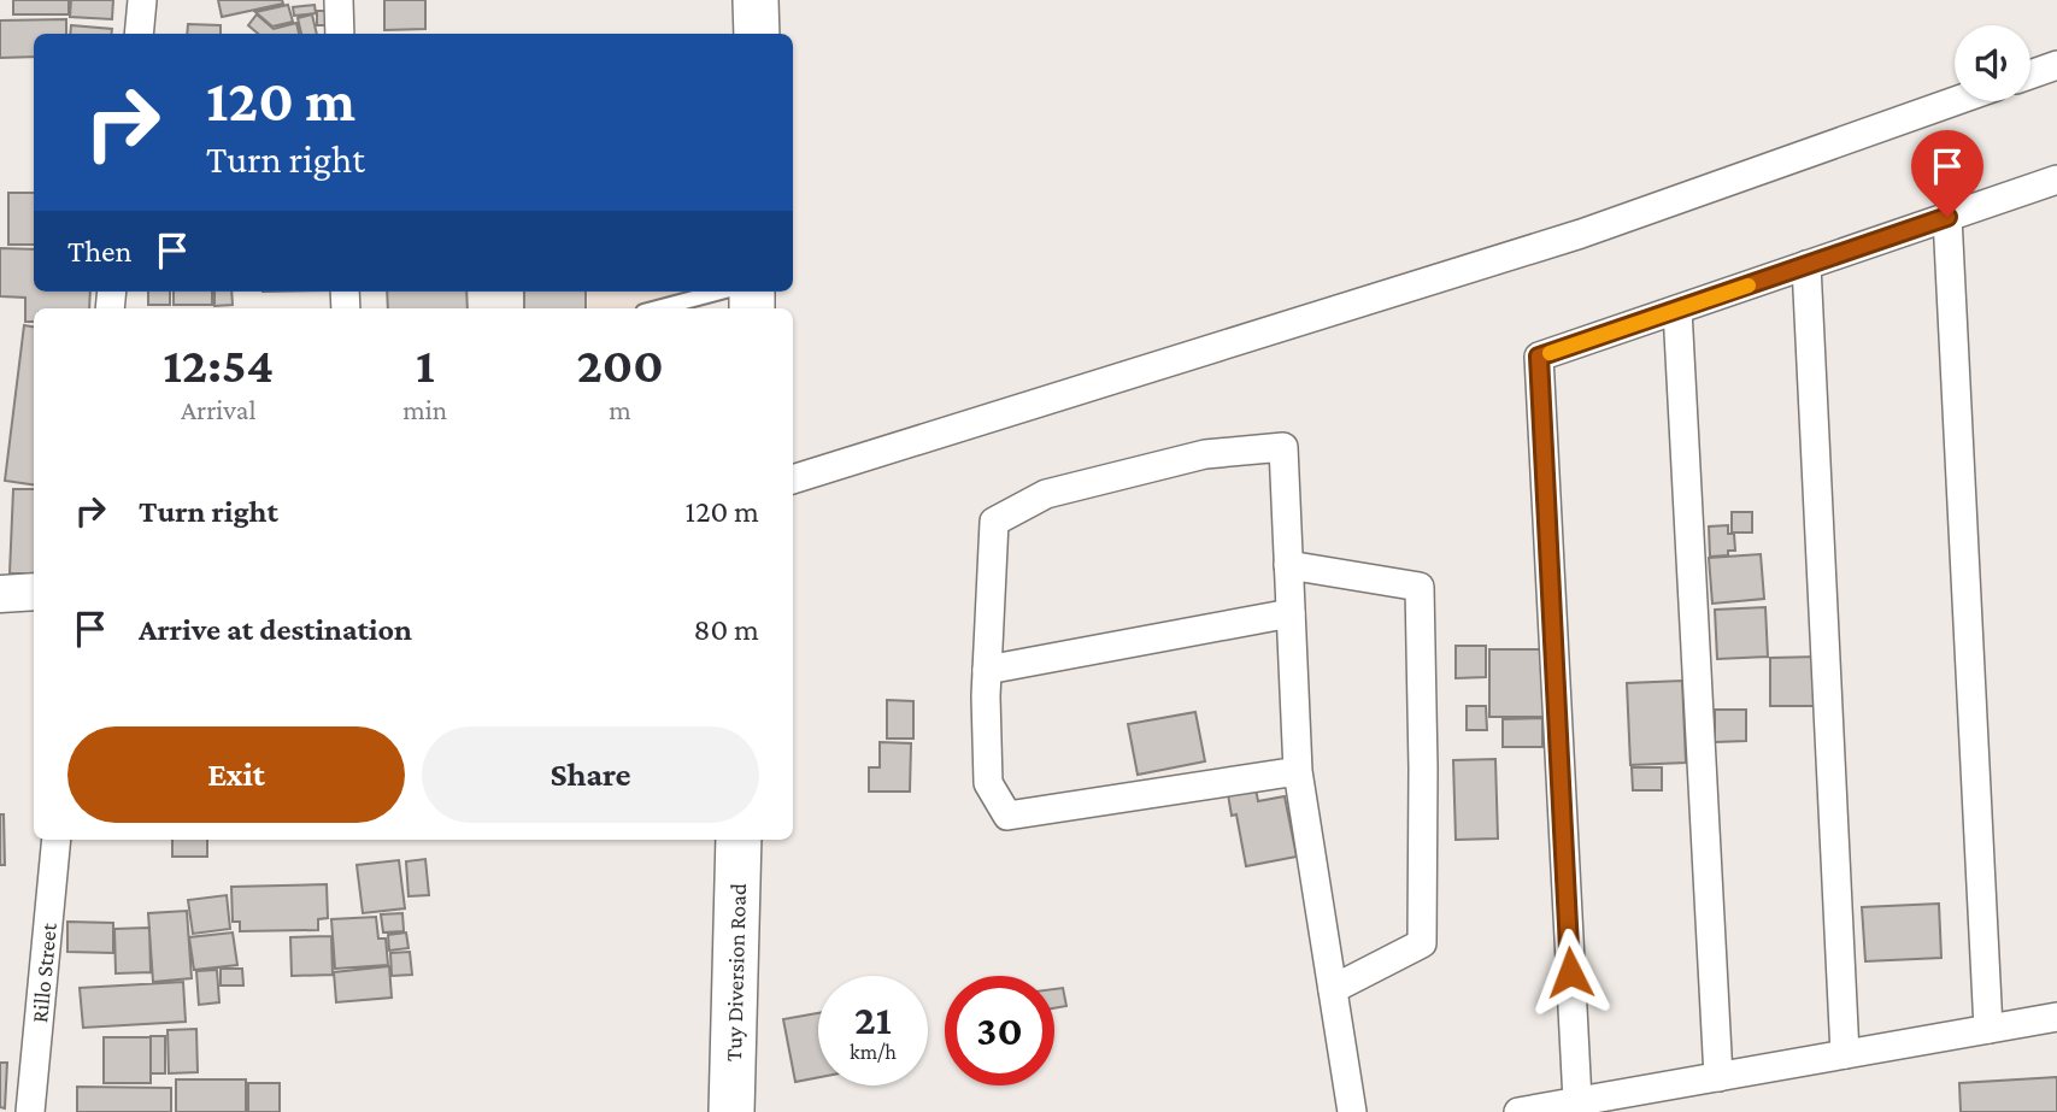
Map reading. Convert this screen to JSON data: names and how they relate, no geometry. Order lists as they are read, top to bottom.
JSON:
{
  "streets": {
    "main road": ["Tuy Diversion Road"],
    "street": ["Rillo Street"]
  },
  "page": {
    "turn": ["120 m", "Turn right"],
    "then": "Then",
    "eta": [
      "12:54",
      "Arrival",
      "1",
      "min",
      "200",
      "m"
    ],
    "list": [
      {
        "name": "Turn right",
        "value": "120 m"
      },
      {
        "name": "Arrive at destination",
        "value": "80 m"
      }
    ],
    "buttons": ["Exit", "Share"],
    "speed": "21 km/h",
    "limit": "30"
  }
}
